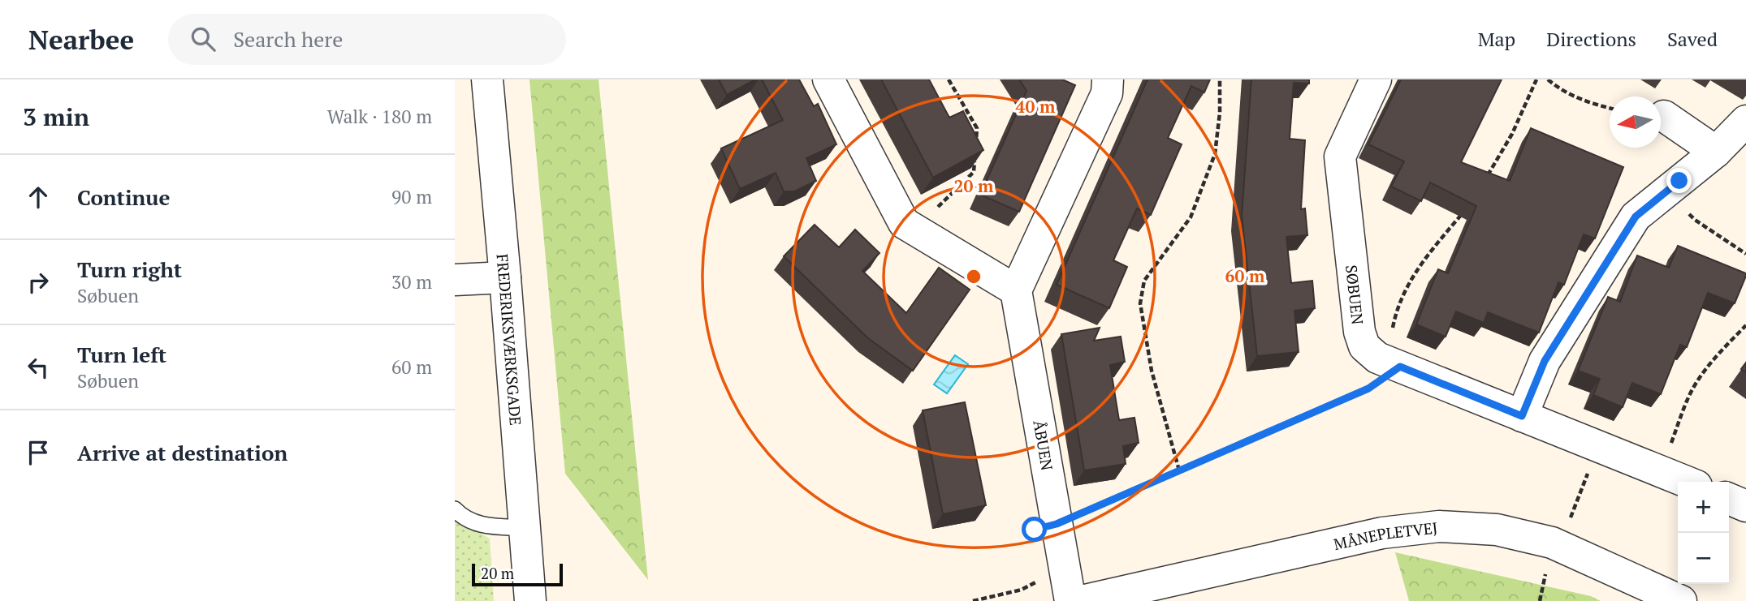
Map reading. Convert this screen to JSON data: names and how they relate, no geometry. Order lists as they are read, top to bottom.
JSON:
{
  "streets": {
    "street": [
      "SØBUEN",
      "FREDERIKSVÆRKSGADE",
      "ÅBUEN",
      "MÅNEPLETVEJ"
    ]
  },
  "scale_bar": "20 m",
  "north": "left",
  "page": {
    "header": "Nearbee",
    "search": "Search here",
    "nav": ["Map", "Directions", "Saved"],
    "heading": ["3 min", "Walk · 180 m"],
    "list": [
      ["Continue", "90 m"],
      ["Turn right", "Søbuen", "30 m"],
      ["Turn left", "Søbuen", "60 m"],
      "Arrive at destination"
    ],
    "map_buttons": ["+", "−"],
    "scale": "20 m"
  },
  "rings": ["40 m", "20 m", "60 m"]
}
